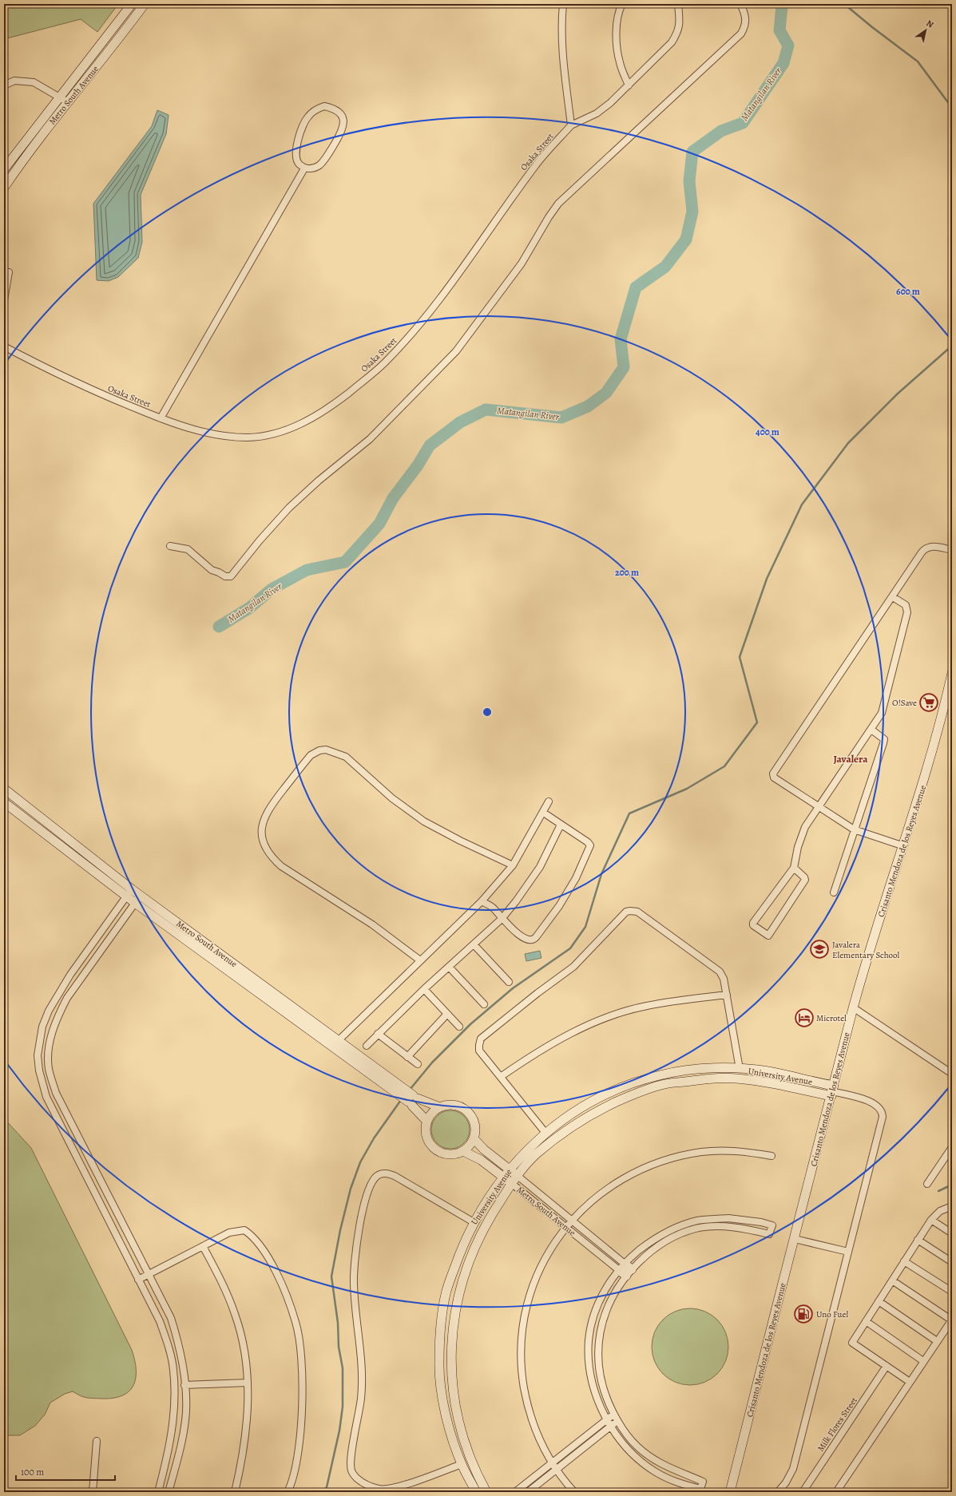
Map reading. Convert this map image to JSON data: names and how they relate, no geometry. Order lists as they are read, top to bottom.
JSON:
{
  "streets": {
    "street": [
      "Metro South Avenue",
      "Osaka Street",
      "Crisanto Mendoza de los Reyes Avenue",
      "University Avenue",
      "Milk Flores Street"
    ]
  },
  "crossings": [
    ["Metro South Avenue", "University Avenue"],
    ["Crisanto Mendoza de los Reyes Avenue", "University Avenue"]
  ],
  "districts": ["Javalera"],
  "water": ["Matangilan River"],
  "places": {
    "supermarket": ["O!Save"],
    "school or university": ["Javalera Elementary School"],
    "hotel": ["Microtel"],
    "fuel station": ["Uno Fuel"]
  },
  "scale_bar": "100 m",
  "north": "top right",
  "rings": ["600 m", "400 m", "200 m"]
}
